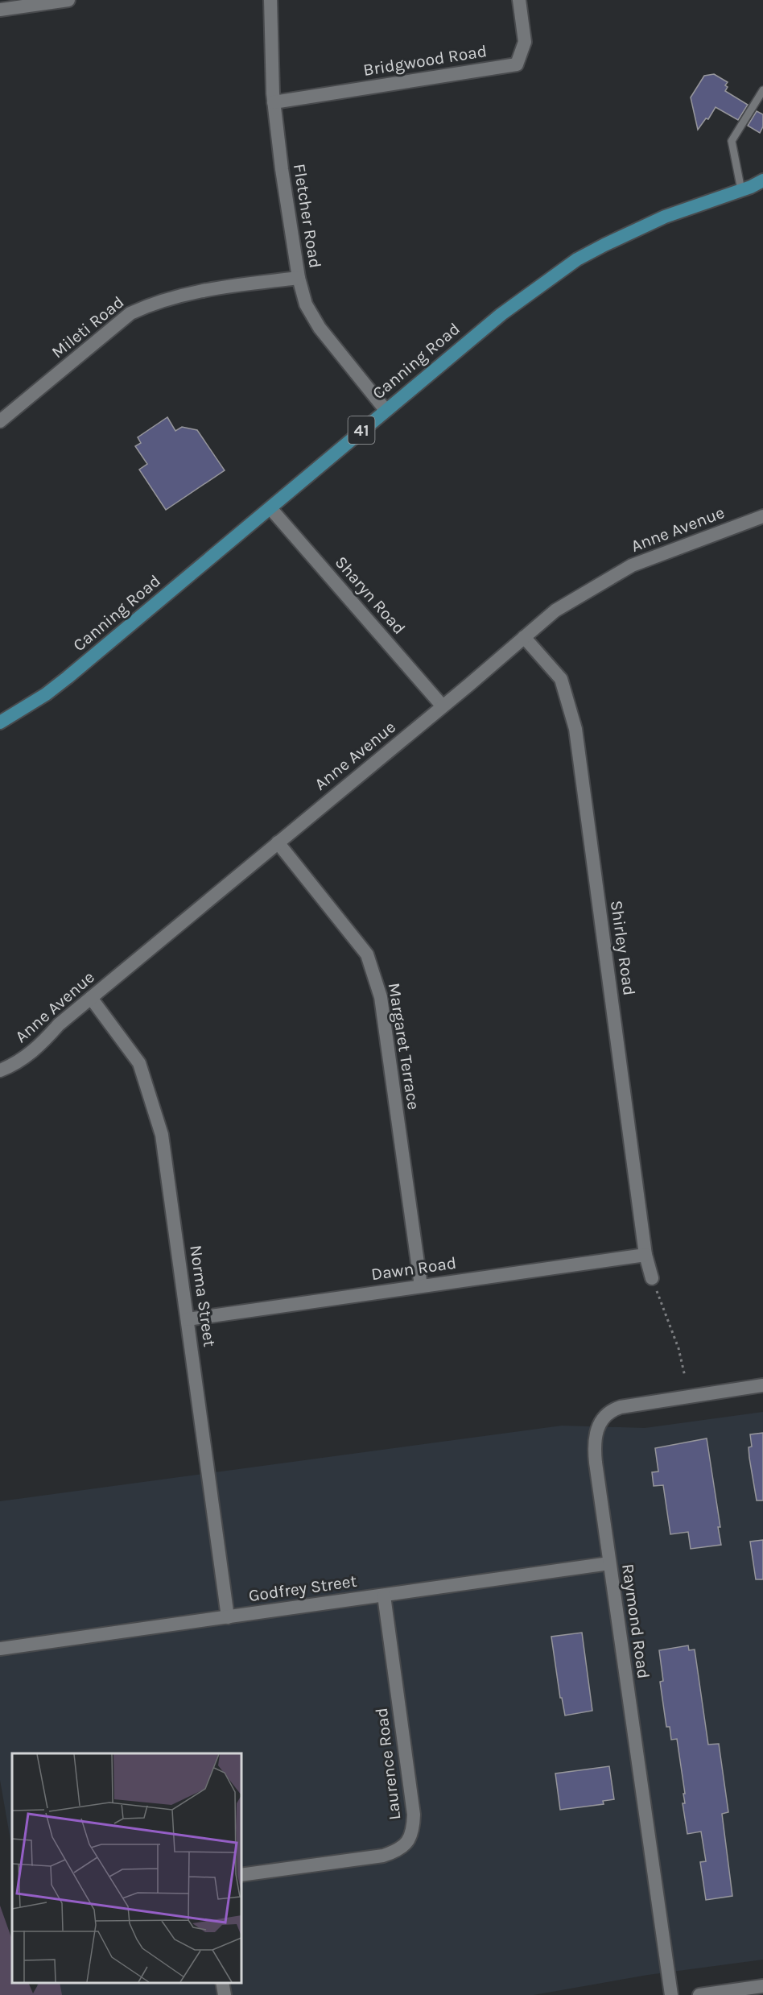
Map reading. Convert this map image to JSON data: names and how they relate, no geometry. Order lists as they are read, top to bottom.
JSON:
{
  "streets": {
    "main road": ["Canning Road", "41"],
    "street": [
      "Bridgwood Road",
      "Fletcher Road",
      "Mileti Road",
      "Anne Avenue",
      "Sharyn Road",
      "Shirley Road",
      "Margaret Terrace",
      "Dawn Road",
      "Norma Street",
      "Godfrey Street",
      "Raymond Road",
      "Laurence Road"
    ]
  },
  "crossings": [
    ["Bridgwood Road", "Fletcher Road"],
    ["Fletcher Road", "Mileti Road"],
    ["Fletcher Road", "Canning Road"],
    ["Canning Road", "Sharyn Road"],
    ["Anne Avenue", "Sharyn Road"],
    ["Anne Avenue", "Shirley Road"],
    ["Anne Avenue", "Margaret Terrace"],
    ["Anne Avenue", "Norma Street"],
    ["Shirley Road", "Dawn Road"],
    ["Margaret Terrace", "Dawn Road"],
    ["Dawn Road", "Norma Street"],
    ["Norma Street", "Godfrey Street"],
    ["Godfrey Street", "Raymond Road"],
    ["Godfrey Street", "Laurence Road"]
  ]
}
